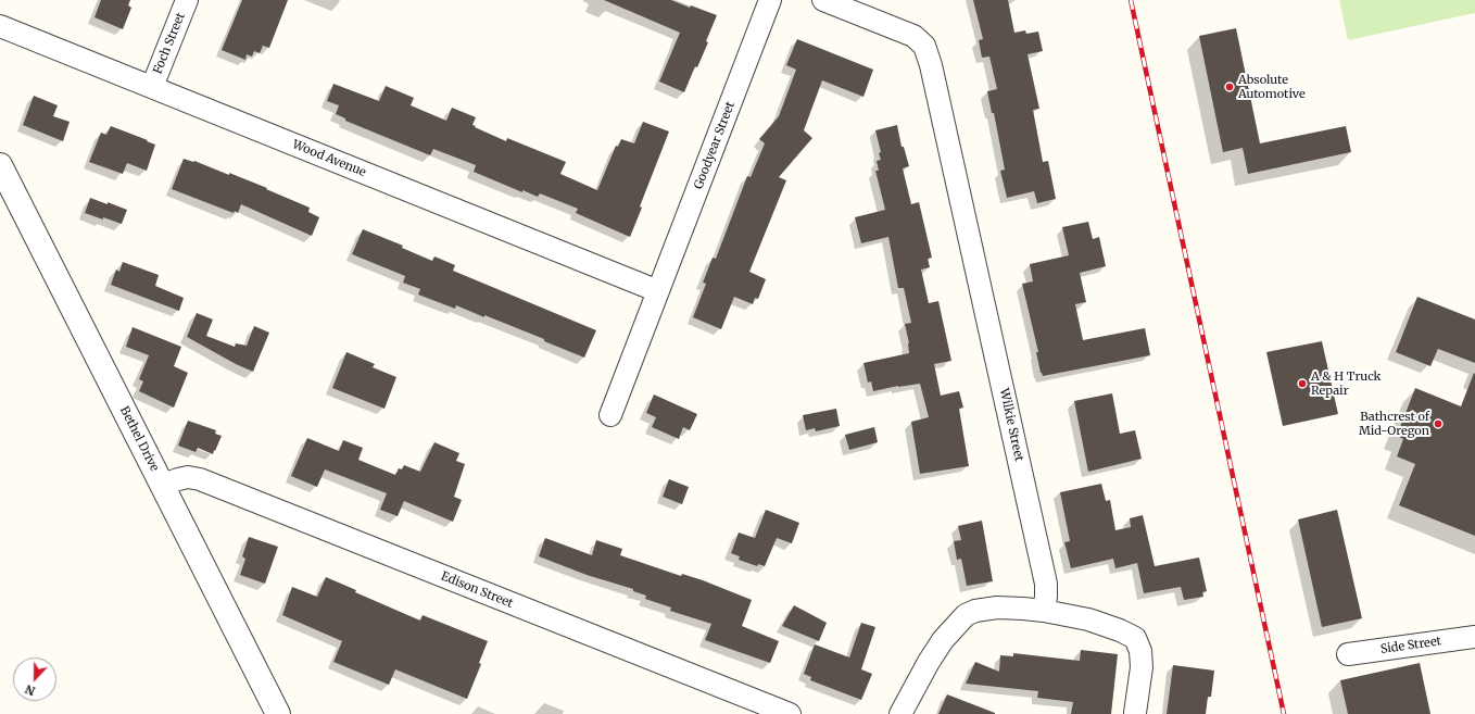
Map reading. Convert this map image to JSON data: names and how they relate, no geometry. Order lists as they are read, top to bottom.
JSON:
{
  "streets": {
    "street": [
      "Foch Street",
      "Goodyear Street",
      "Wood Avenue",
      "Wilkie Street",
      "Bethel Drive",
      "Edison Street",
      "Side Street"
    ]
  },
  "crossings": [
    ["Foch Street", "Wood Avenue"],
    ["Goodyear Street", "Wood Avenue"],
    ["Bethel Drive", "Edison Street"]
  ],
  "places": ["Absolute Automotive", "A & H Truck Repair", "Bathcrest of Mid-Oregon"],
  "north": "bottom"
}
